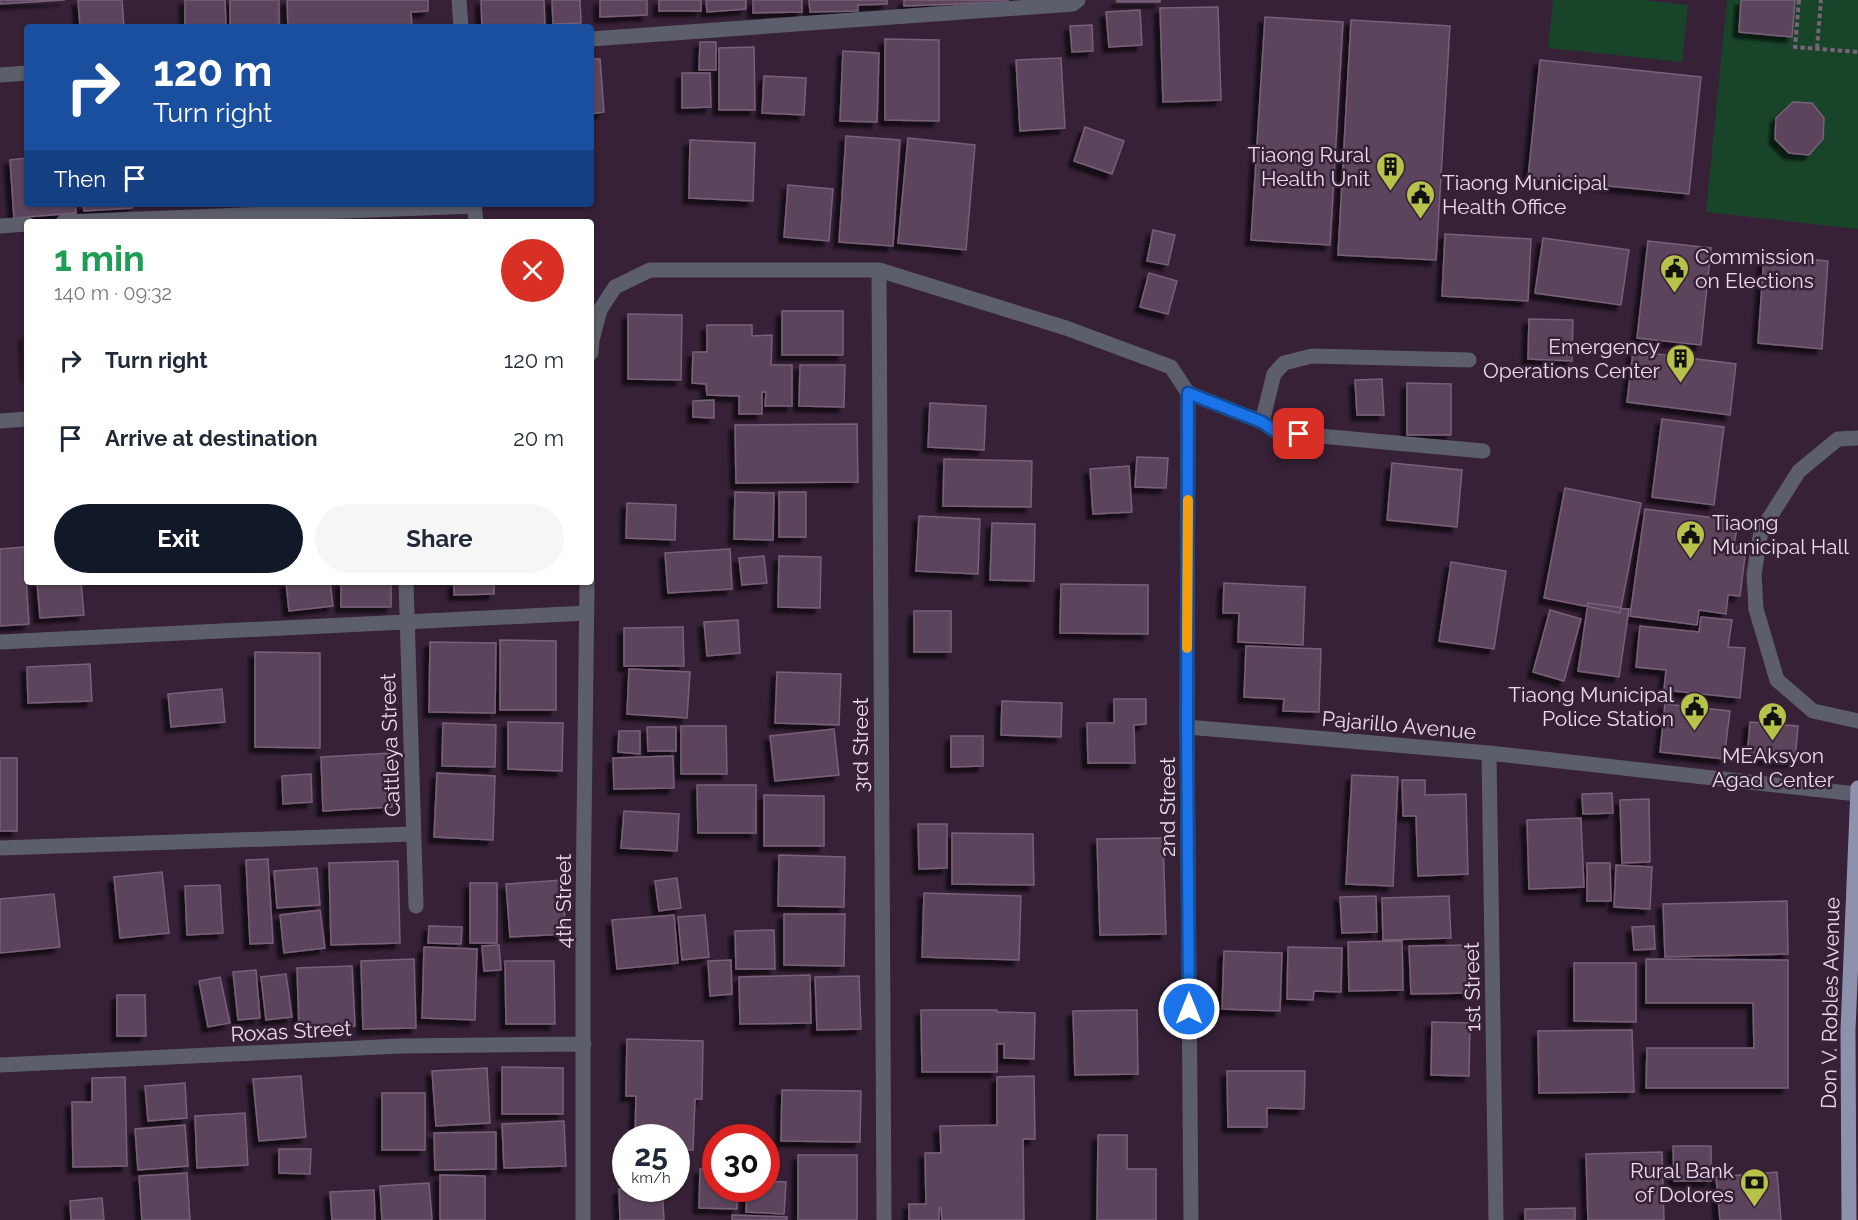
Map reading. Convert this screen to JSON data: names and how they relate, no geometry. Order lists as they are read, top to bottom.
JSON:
{
  "streets": {
    "main road": ["Don V. Robles Avenue"],
    "street": [
      "Pajarillo Avenue",
      "Cattleya Street",
      "3rd Street",
      "2nd Street",
      "4th Street",
      "1st Street",
      "Roxas Street"
    ]
  },
  "crossings": [
    ["Pajarillo Avenue", "2nd Street"],
    ["Pajarillo Avenue", "1st Street"],
    ["Pajarillo Avenue", "Don V. Robles Avenue"],
    ["4th Street", "Roxas Street"]
  ],
  "places": {
    "building": ["Tiaong Rural Health Unit", "Emergency Operations Center"],
    "public building": [
      "Tiaong Municipal Health Office",
      "Commission on Elections",
      "Tiaong Municipal Hall",
      "Tiaong Municipal Police Station",
      "MEAksyon Agad Center"
    ],
    "bank": ["Rural Bank of Dolores"]
  },
  "page": {
    "turn": ["120 m", "Turn right"],
    "then": "Then",
    "heading": ["1 min", "140 m · 09:32"],
    "list": [
      {
        "name": "Turn right",
        "value": "120 m"
      },
      {
        "name": "Arrive at destination",
        "value": "20 m"
      }
    ],
    "buttons": ["Exit", "Share"],
    "speed": "25 km/h",
    "limit": "30"
  }
}
